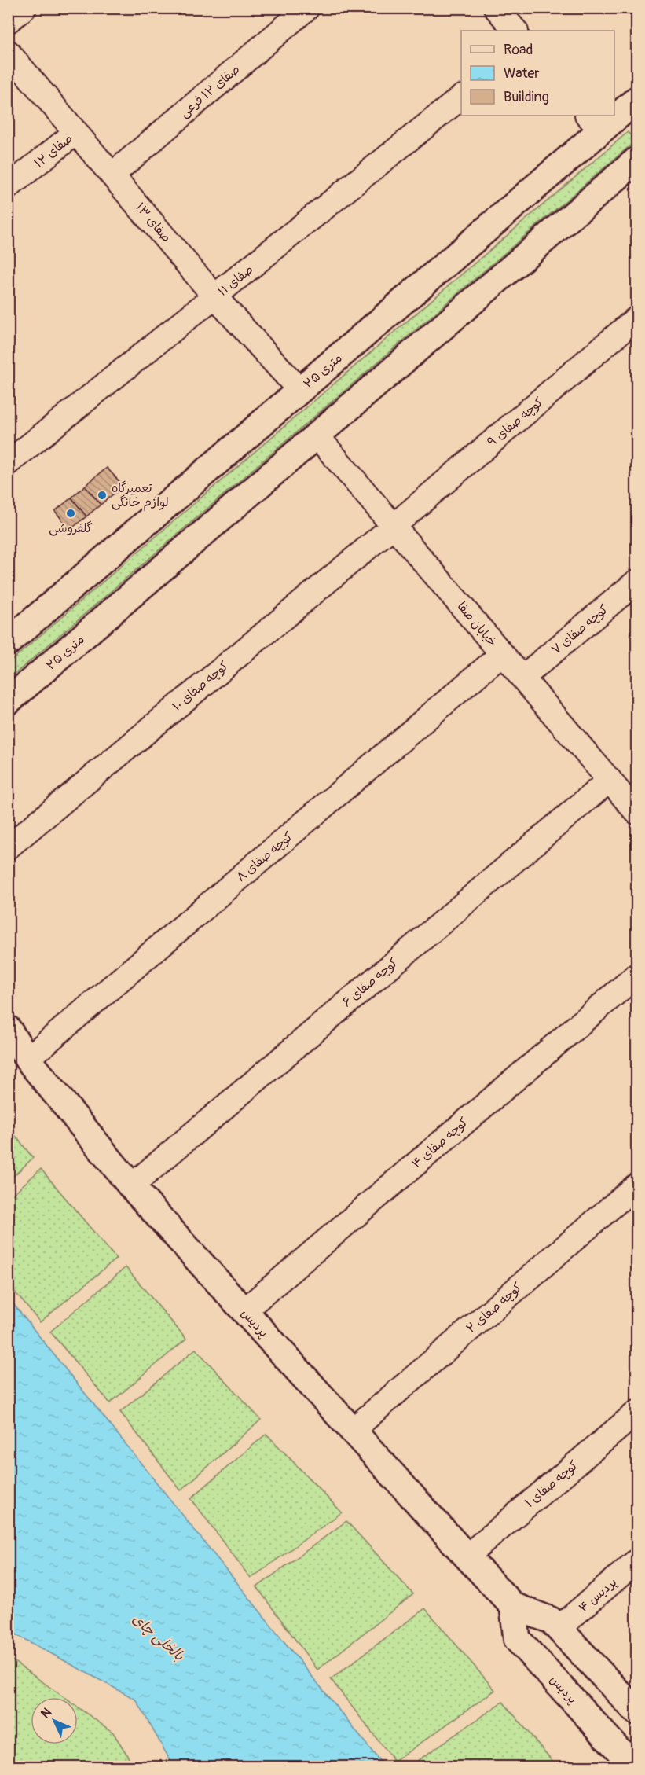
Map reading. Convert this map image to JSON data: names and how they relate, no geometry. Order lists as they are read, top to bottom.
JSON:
{
  "streets": {
    "street": [
      "صفای ۱۲ فرعی",
      "صفای ۱۲",
      "صفای ۱۳",
      "صفای ۱۱",
      "۲۵ متری",
      "کوچه صفای ۹",
      "خیابان صفا",
      "کوچه صفای ۷",
      "کوچه صفای ۱۰",
      "کوچه صفای ۸",
      "کوچه صفای ۶",
      "کوچه صفای ۴",
      "کوچه صفای ۲",
      "پردیس",
      "کوچه صفای ۱",
      "پردیس ۴"
    ]
  },
  "crossings": [
    ["صفای ۱۲ فرعی", "صفای ۱۳"],
    ["صفای ۱۲", "صفای ۱۳"],
    ["صفای ۱۳", "صفای ۱۱"],
    ["صفای ۱۳", "۲۵ متری"],
    ["۲۵ متری", "خیابان صفا"],
    ["کوچه صفای ۹", "خیابان صفا"],
    ["کوچه صفای ۹", "کوچه صفای ۱۰"],
    ["خیابان صفا", "کوچه صفای ۷"],
    ["خیابان صفا", "کوچه صفای ۱۰"],
    ["خیابان صفا", "کوچه صفای ۸"],
    ["خیابان صفا", "کوچه صفای ۶"],
    ["کوچه صفای ۸", "پردیس"],
    ["کوچه صفای ۶", "پردیس"],
    ["کوچه صفای ۴", "پردیس"],
    ["کوچه صفای ۲", "پردیس"],
    ["پردیس", "کوچه صفای ۱"],
    ["پردیس", "پردیس ۴"]
  ],
  "water": ["بالخلی چای"],
  "places": ["تعمیرگاه لوازم خانگی", "گلفروشی"],
  "legend": ["Road", "Water", "Building"],
  "north": "top left"
}
